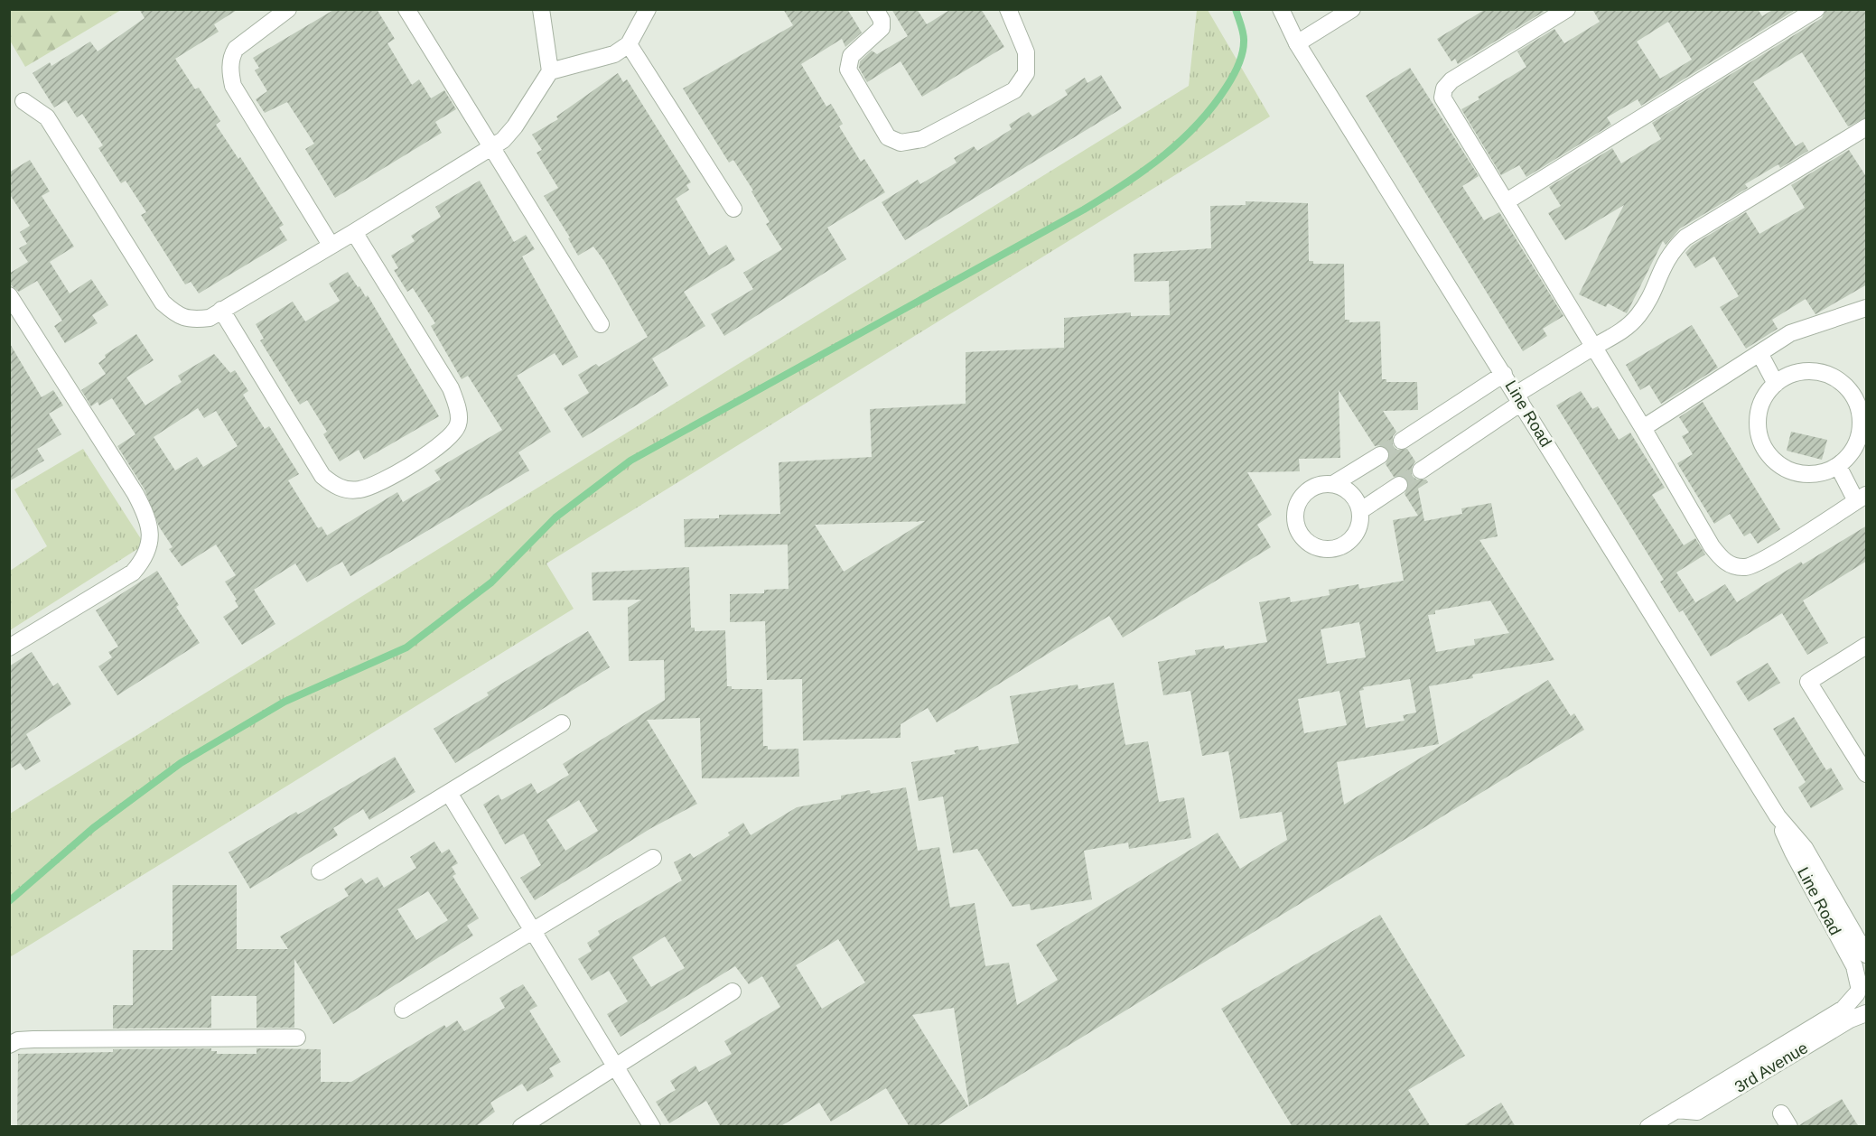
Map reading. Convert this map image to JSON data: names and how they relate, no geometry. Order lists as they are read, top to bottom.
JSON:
{
  "streets": {
    "street": ["Line Road", "3rd Avenue"]
  },
  "crossings": [
    ["Line Road", "3rd Avenue"]
  ]
}
